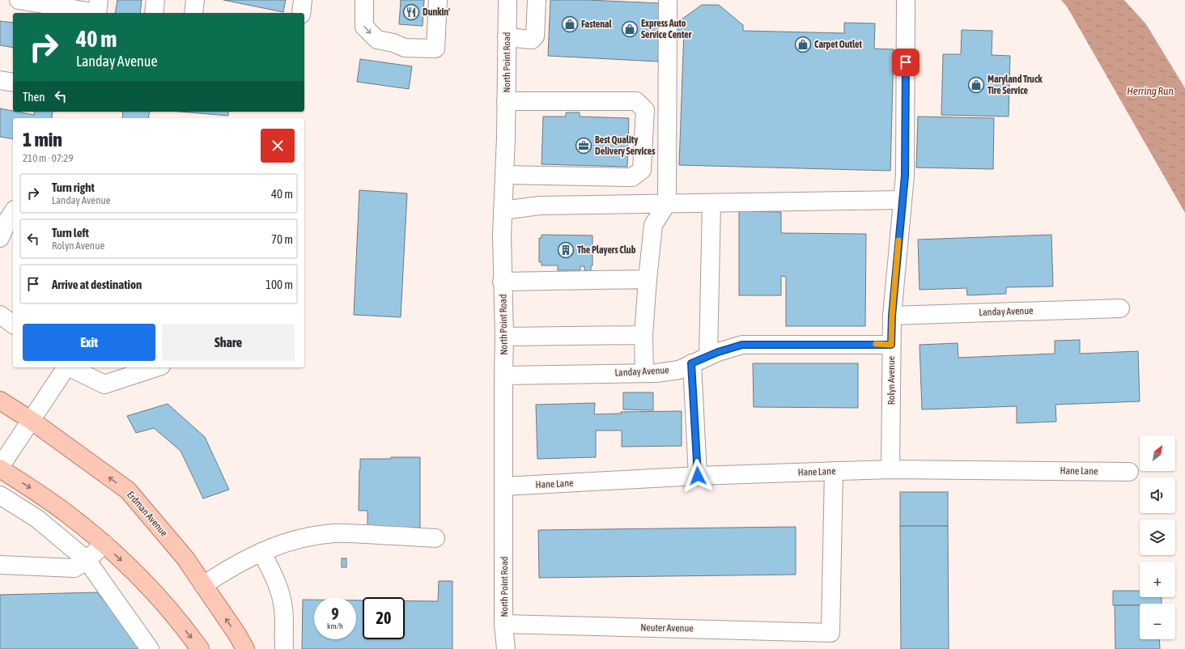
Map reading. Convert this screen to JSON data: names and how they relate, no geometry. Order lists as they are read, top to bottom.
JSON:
{
  "streets": {
    "main road": ["Erdman Avenue"],
    "street": [
      "North Point Road",
      "Landay Avenue",
      "Rolyn Avenue",
      "Hane Lane",
      "Neuter Avenue"
    ]
  },
  "crossings": [
    ["North Point Road", "Landay Avenue"],
    ["North Point Road", "Hane Lane"],
    ["North Point Road", "Neuter Avenue"],
    ["Landay Avenue", "Rolyn Avenue"],
    ["Rolyn Avenue", "Hane Lane"],
    ["Hane Lane", "Neuter Avenue"]
  ],
  "water": ["Herring Run"],
  "places": {
    "restaurant": ["Dunkin'"],
    "shop": [
      "Fastenal",
      "Express Auto Service Center",
      "Carpet Outlet",
      "Maryland Truck Tire Service"
    ],
    "office": ["Best Quality Delivery Services"],
    "building": ["The Players Club"]
  },
  "north": "top right",
  "page": {
    "turn": ["40 m", "Landay Avenue"],
    "then": "Then",
    "heading": ["1 min", "210 m · 07:29"],
    "list": [
      {
        "name": "Turn right",
        "note": "Landay Avenue",
        "value": "40 m"
      },
      {
        "name": "Turn left",
        "note": "Rolyn Avenue",
        "value": "70 m"
      },
      {
        "name": "Arrive at destination",
        "value": "100 m"
      }
    ],
    "buttons": ["Exit", "Share"],
    "map_buttons": ["+", "−"],
    "speed": "9 km/h",
    "limit": "20"
  }
}
